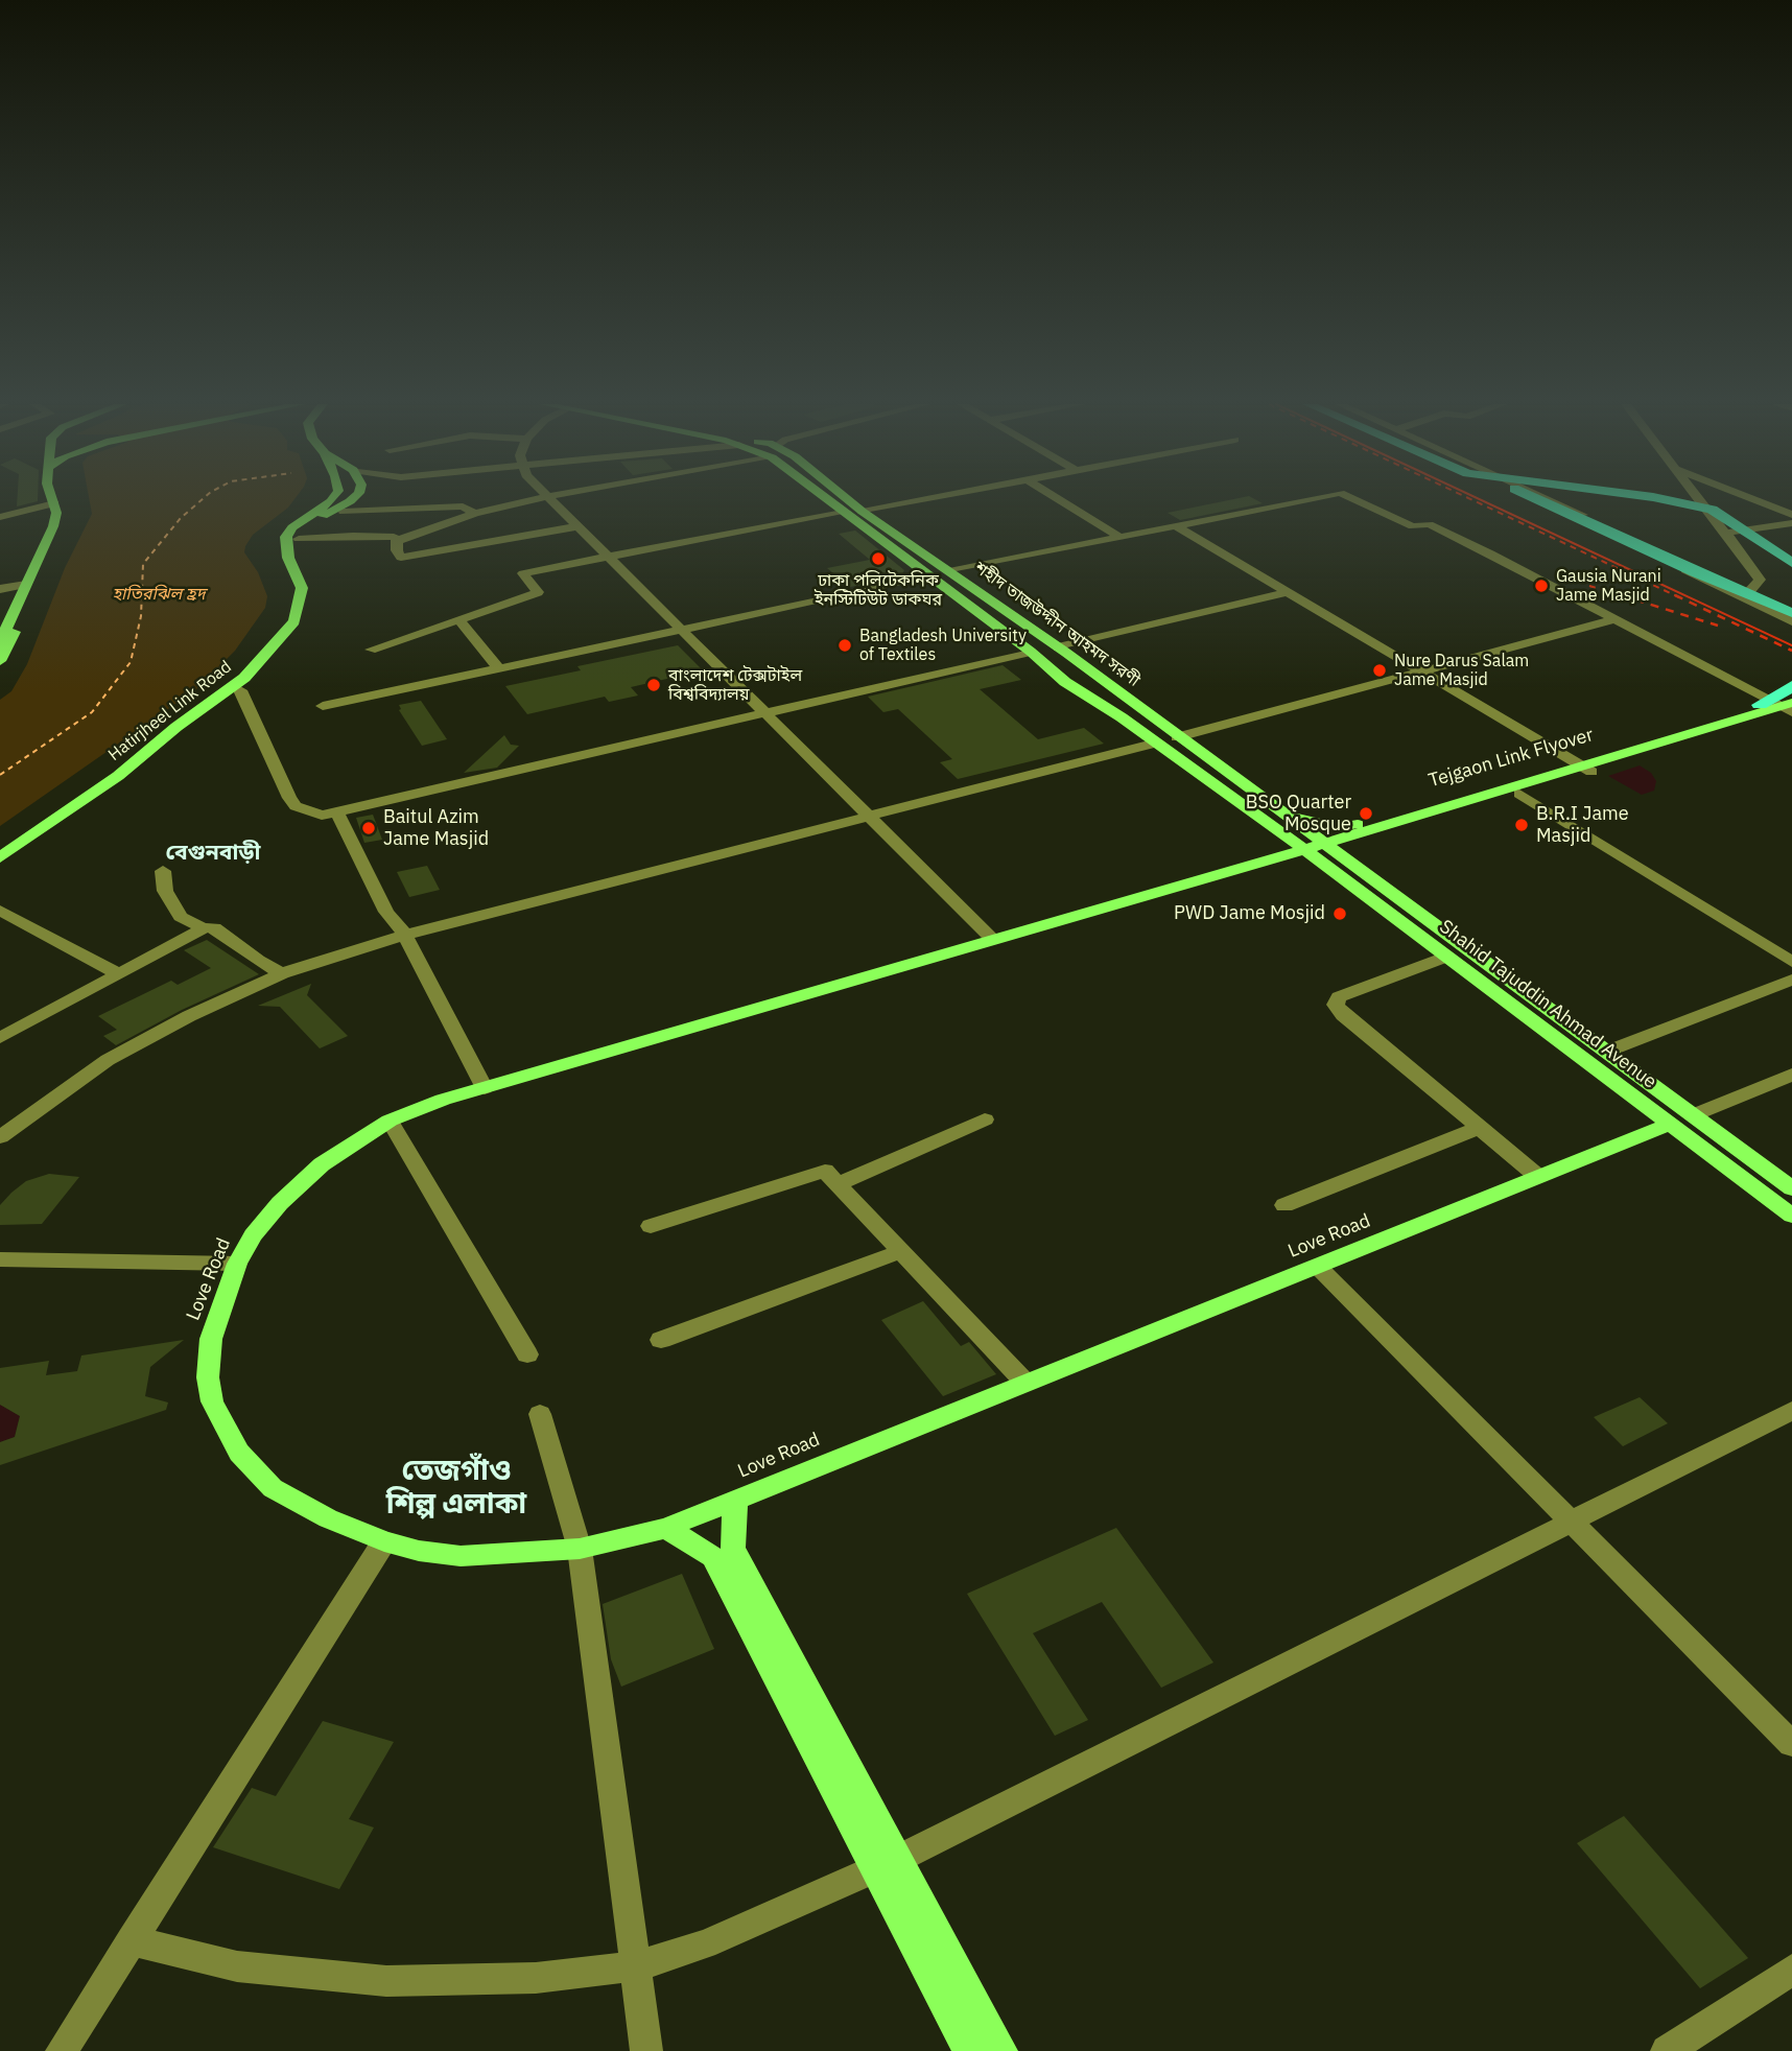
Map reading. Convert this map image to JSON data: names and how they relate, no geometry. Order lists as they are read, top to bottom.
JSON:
{
  "streets": {
    "main road": [
      "শহীদ তাজউদ্দীন আহমদ সরণী",
      "Hatirjheel Link Road",
      "Tejgaon Link Flyover",
      "Shahid Tajuddin Ahmad Avenue",
      "Love Road"
    ]
  },
  "crossings": [
    ["শহীদ তাজউদ্দীন আহমদ সরণী", "Shahid Tajuddin Ahmad Avenue"],
    ["শহীদ তাজউদ্দীন আহমদ সরণী", "Love Road"],
    ["Tejgaon Link Flyover", "Love Road"],
    ["Shahid Tajuddin Ahmad Avenue", "Love Road"]
  ],
  "districts": ["বেগুনবাড়ী", "তেজগাঁও শিল্প এলাকা"],
  "water": ["হাতিরঝিল হ্রদ"],
  "places": [
    "ঢাকা পলিটেকনিক ইনস্টিটিউট ডাকঘর",
    "Gausia Nurani Jame Masjid",
    "Bangladesh University of Textiles",
    "Nure Darus Salam Jame Masjid",
    "বাংলাদেশ টেক্সটাইল বিশ্ববিদ্যালয়",
    "BSO Quarter Mosque",
    "B.R.I Jame Masjid",
    "Baitul Azim Jame Masjid",
    "PWD Jame Mosjid"
  ]
}
